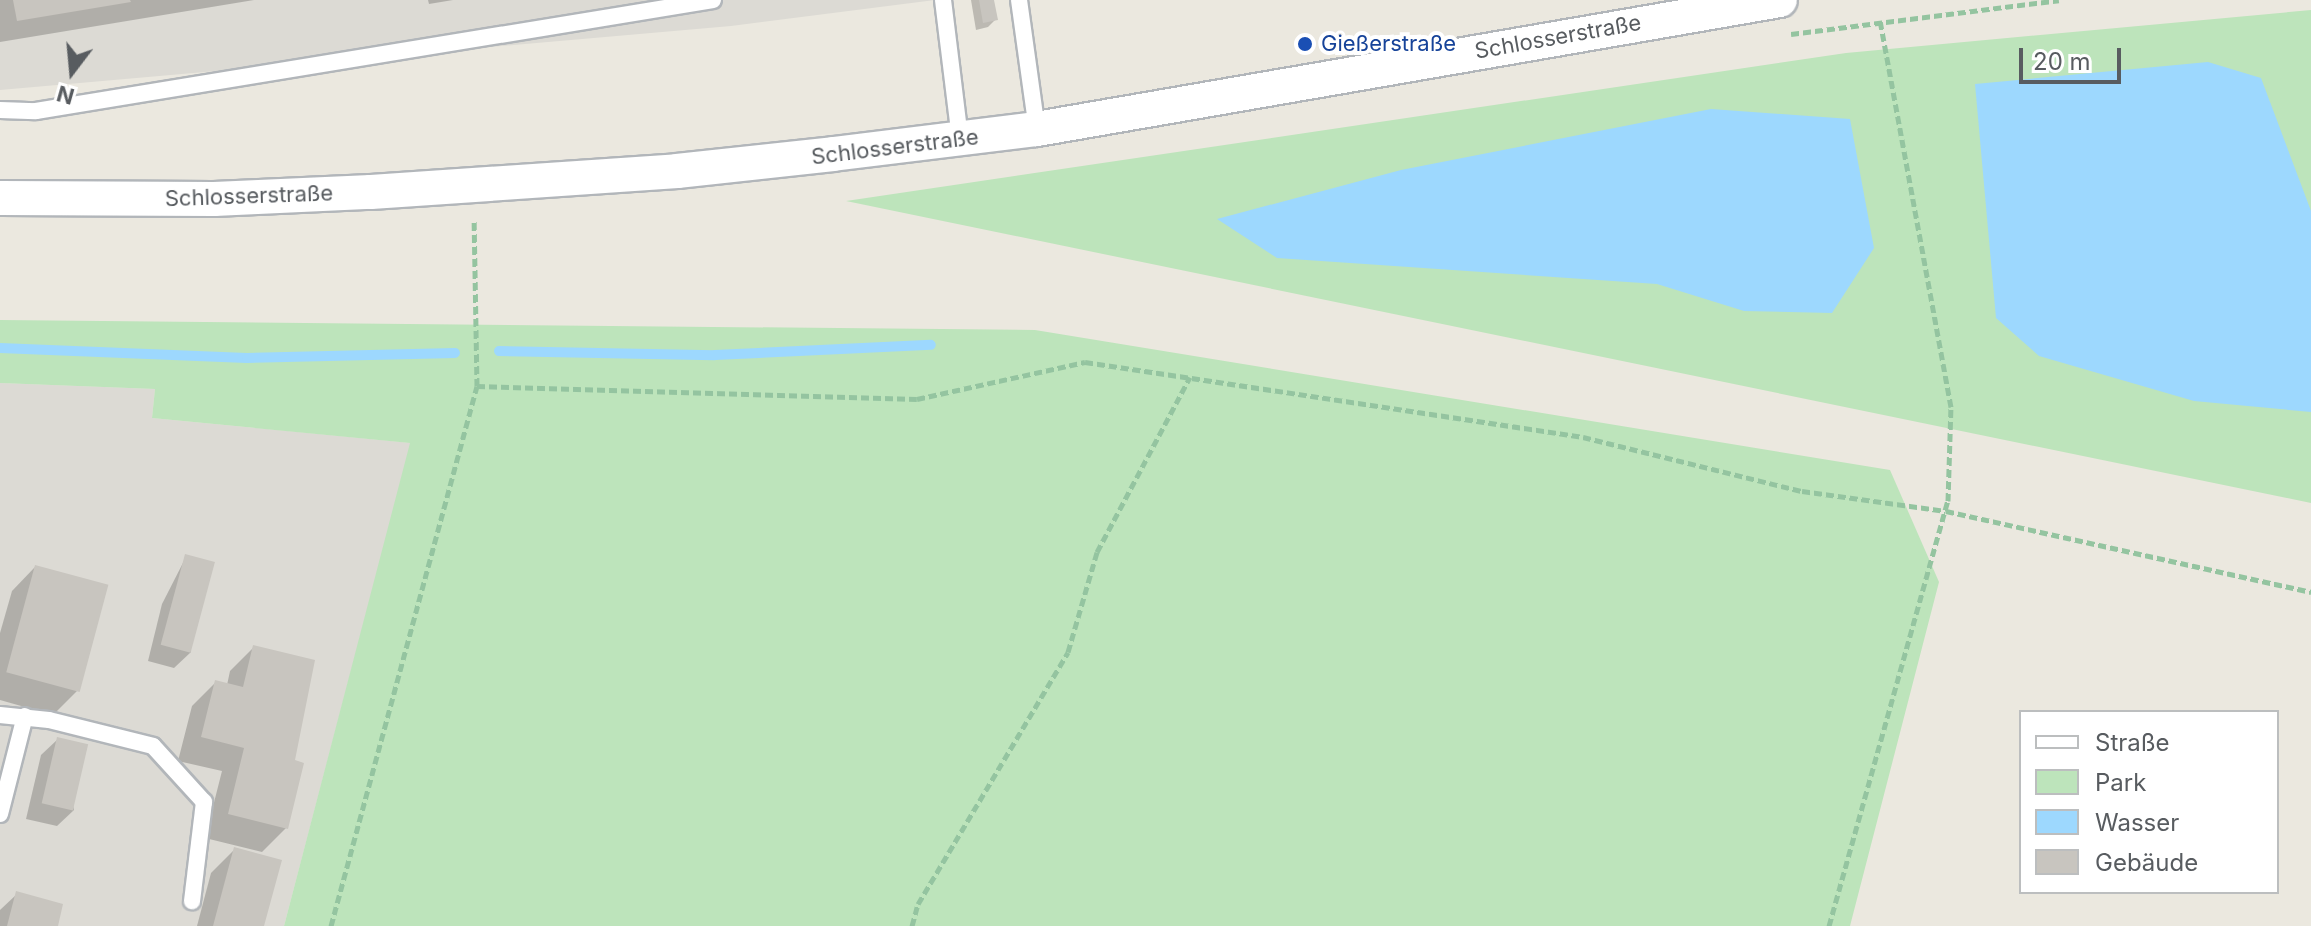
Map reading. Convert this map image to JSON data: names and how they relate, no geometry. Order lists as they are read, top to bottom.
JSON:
{
  "streets": {
    "street": ["Schlosserstraße"]
  },
  "places": ["Gießerstraße"],
  "legend": [
    "Straße",
    "Park",
    "Wasser",
    "Gebäude"
  ],
  "scale_bar": "20 m",
  "north": "bottom"
}
